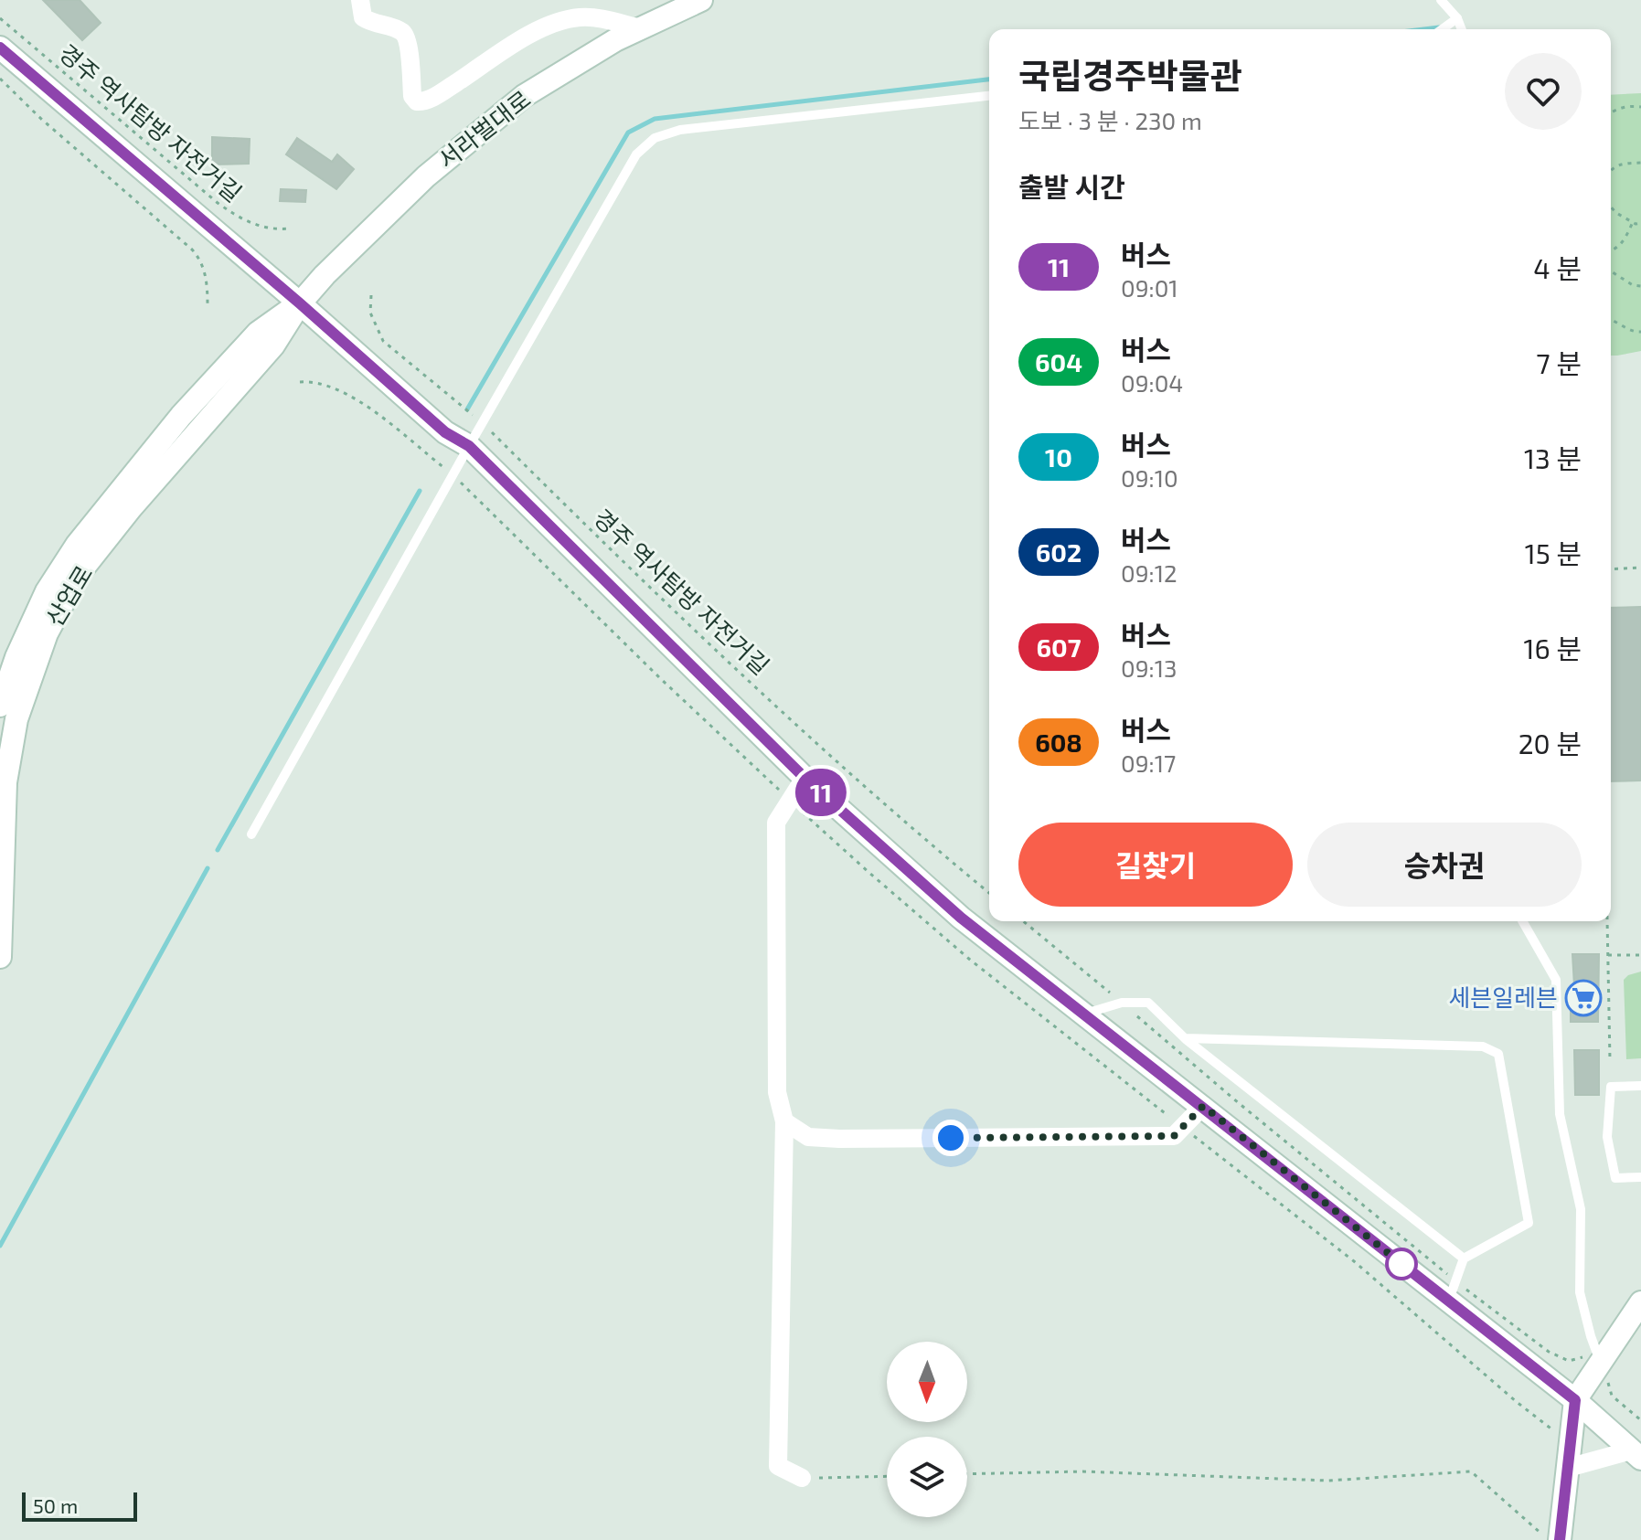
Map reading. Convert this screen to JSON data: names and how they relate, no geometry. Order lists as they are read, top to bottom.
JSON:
{
  "streets": {
    "street": ["서라벌대로", "산업로"],
    "path": ["경주 역사탐방 자전거길"]
  },
  "crossings": [
    ["서라벌대로", "산업로"]
  ],
  "places": {
    "supermarket": ["세븐일레븐"]
  },
  "lines": ["bus line 11"],
  "scale_bar": "50 m",
  "north": "bottom",
  "page": {
    "on_map": "11",
    "heading": [
      ["국립경주박물관", "도보 · 3 분 · 230 m"],
      "출발 시간"
    ],
    "list": [
      {
        "mark": "11",
        "name": "버스",
        "note": "09:01",
        "value": "4 분"
      },
      {
        "mark": "604",
        "name": "버스",
        "note": "09:04",
        "value": "7 분"
      },
      {
        "mark": "10",
        "name": "버스",
        "note": "09:10",
        "value": "13 분"
      },
      {
        "mark": "602",
        "name": "버스",
        "note": "09:12",
        "value": "15 분"
      },
      {
        "mark": "607",
        "name": "버스",
        "note": "09:13",
        "value": "16 분"
      },
      {
        "mark": "608",
        "name": "버스",
        "note": "09:17",
        "value": "20 분"
      }
    ],
    "buttons": ["길찾기", "승차권"],
    "scale": "50 m"
  }
}
